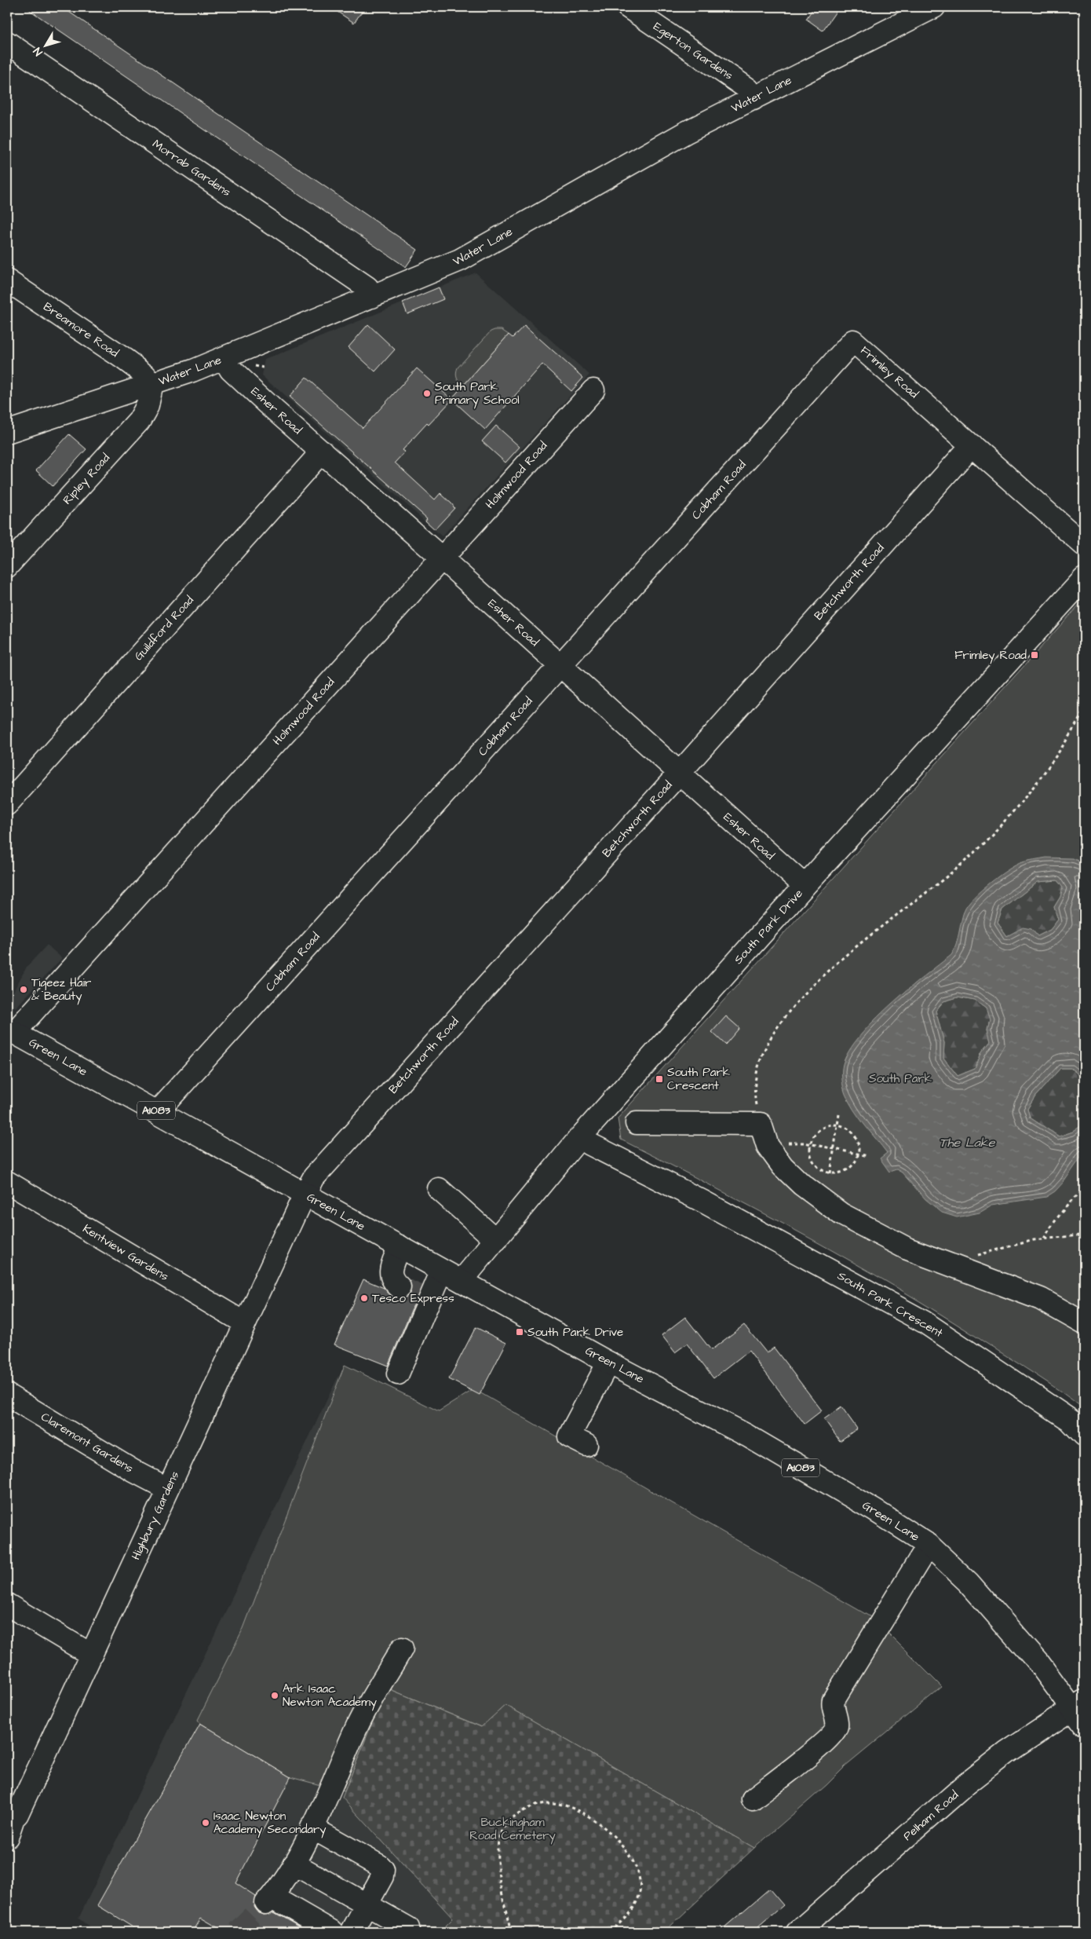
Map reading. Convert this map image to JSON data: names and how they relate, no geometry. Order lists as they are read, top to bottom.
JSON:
{
  "streets": {
    "street": [
      "Egerton Gardens",
      "Water Lane",
      "Morrab Gardens",
      "Breamore Road",
      "Frimley Road",
      "Esher Road",
      "Holmwood Road",
      "Ripley Road",
      "Cobham Road",
      "Betchworth Road",
      "Guildford Road",
      "South Park Drive",
      "Green Lane",
      "A1083",
      "Kentview Gardens",
      "South Park Crescent",
      "Claremont Gardens",
      "Highbury Gardens",
      "Pelham Road"
    ]
  },
  "crossings": [
    ["Egerton Gardens", "Water Lane"],
    ["Water Lane", "Morrab Gardens"],
    ["Water Lane", "Breamore Road"],
    ["Water Lane", "Esher Road"],
    ["Water Lane", "Ripley Road"],
    ["Breamore Road", "Ripley Road"],
    ["Frimley Road", "Cobham Road"],
    ["Frimley Road", "Betchworth Road"],
    ["Esher Road", "Holmwood Road"],
    ["Esher Road", "Cobham Road"],
    ["Esher Road", "Betchworth Road"],
    ["Esher Road", "Guildford Road"],
    ["Esher Road", "South Park Drive"],
    ["Holmwood Road", "Green Lane"],
    ["Cobham Road", "Green Lane"],
    ["Betchworth Road", "Green Lane"],
    ["Betchworth Road", "Highbury Gardens"],
    ["South Park Drive", "Green Lane"],
    ["South Park Drive", "South Park Crescent"],
    ["Green Lane", "Highbury Gardens"],
    ["Green Lane", "Pelham Road"],
    ["Kentview Gardens", "Highbury Gardens"],
    ["Claremont Gardens", "Highbury Gardens"]
  ],
  "water": ["The Lake"],
  "parks": ["South Park", "Buckingham Road Cemetery"],
  "places": {
    "other": [
      "South Park Primary School",
      "Tigeez Hair & Beauty",
      "Tesco Express",
      "Ark Isaac Newton Academy",
      "Isaac Newton Academy Secondary"
    ],
    "transit": ["Frimley Road", "South Park Crescent", "South Park Drive"]
  },
  "north": "bottom left"
}
